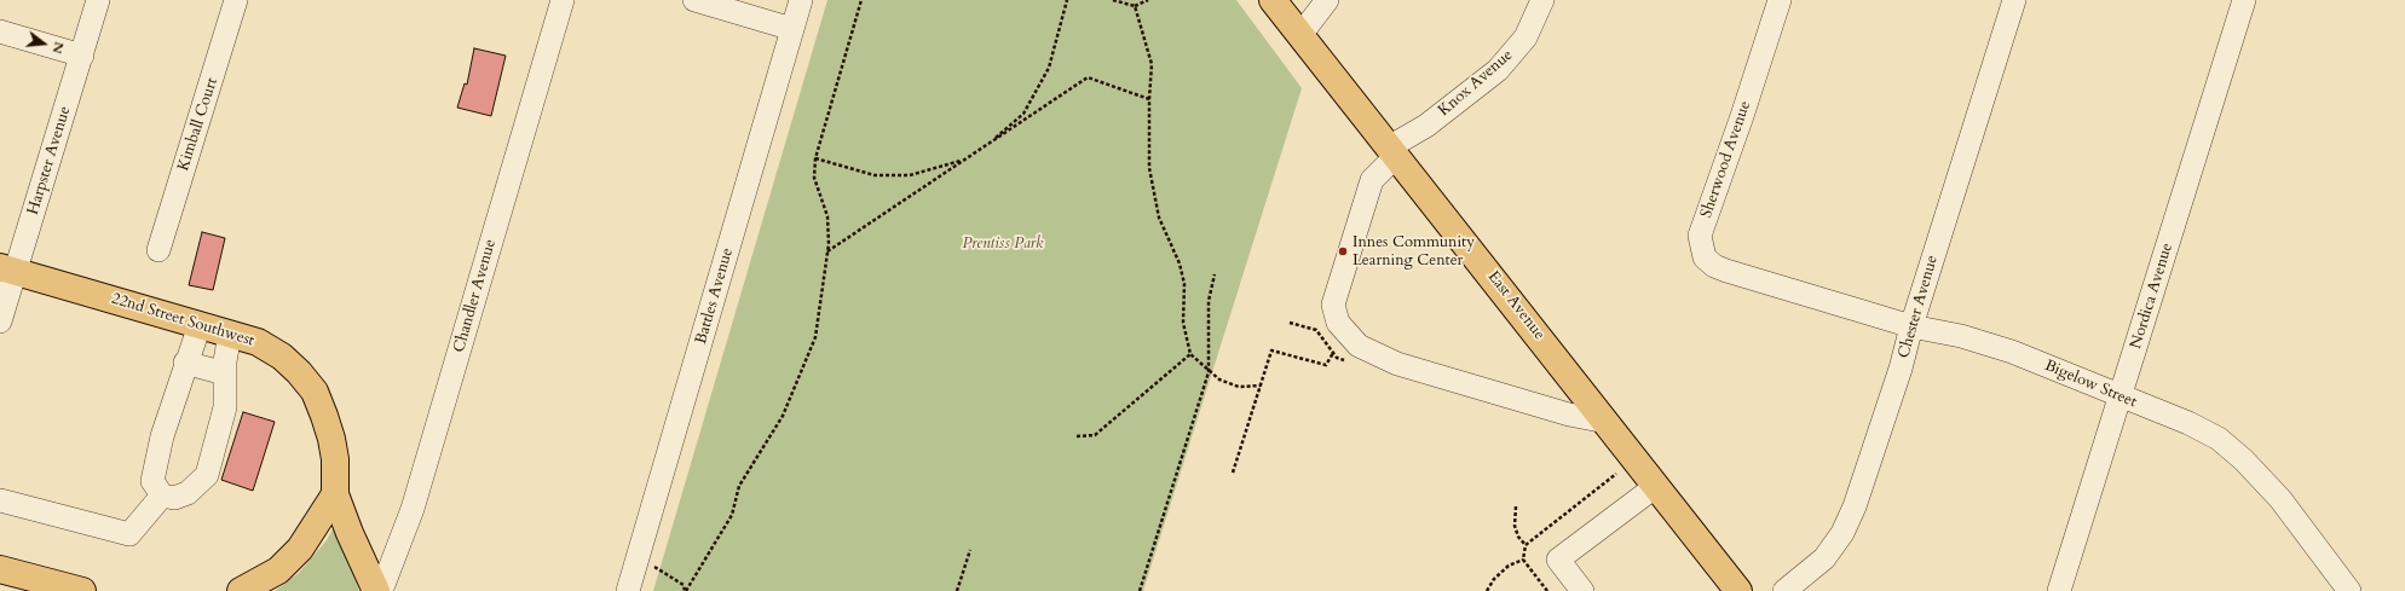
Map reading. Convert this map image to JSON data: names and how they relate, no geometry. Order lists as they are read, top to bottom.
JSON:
{
  "streets": {
    "main road": ["East Avenue", "22nd Street Southwest"],
    "street": [
      "Knox Avenue",
      "Kimball Court",
      "Sherwood Avenue",
      "Harpster Avenue",
      "Chandler Avenue",
      "Battles Avenue",
      "Nordica Avenue",
      "Chester Avenue",
      "Bigelow Street"
    ]
  },
  "crossings": [
    ["Knox Avenue", "East Avenue"],
    ["Sherwood Avenue", "Bigelow Street"],
    ["Harpster Avenue", "22nd Street Southwest"],
    ["Nordica Avenue", "Bigelow Street"],
    ["Chester Avenue", "Bigelow Street"]
  ],
  "parks": ["Prentiss Park"],
  "places": ["Innes Community Learning Center"],
  "north": "right"
}
